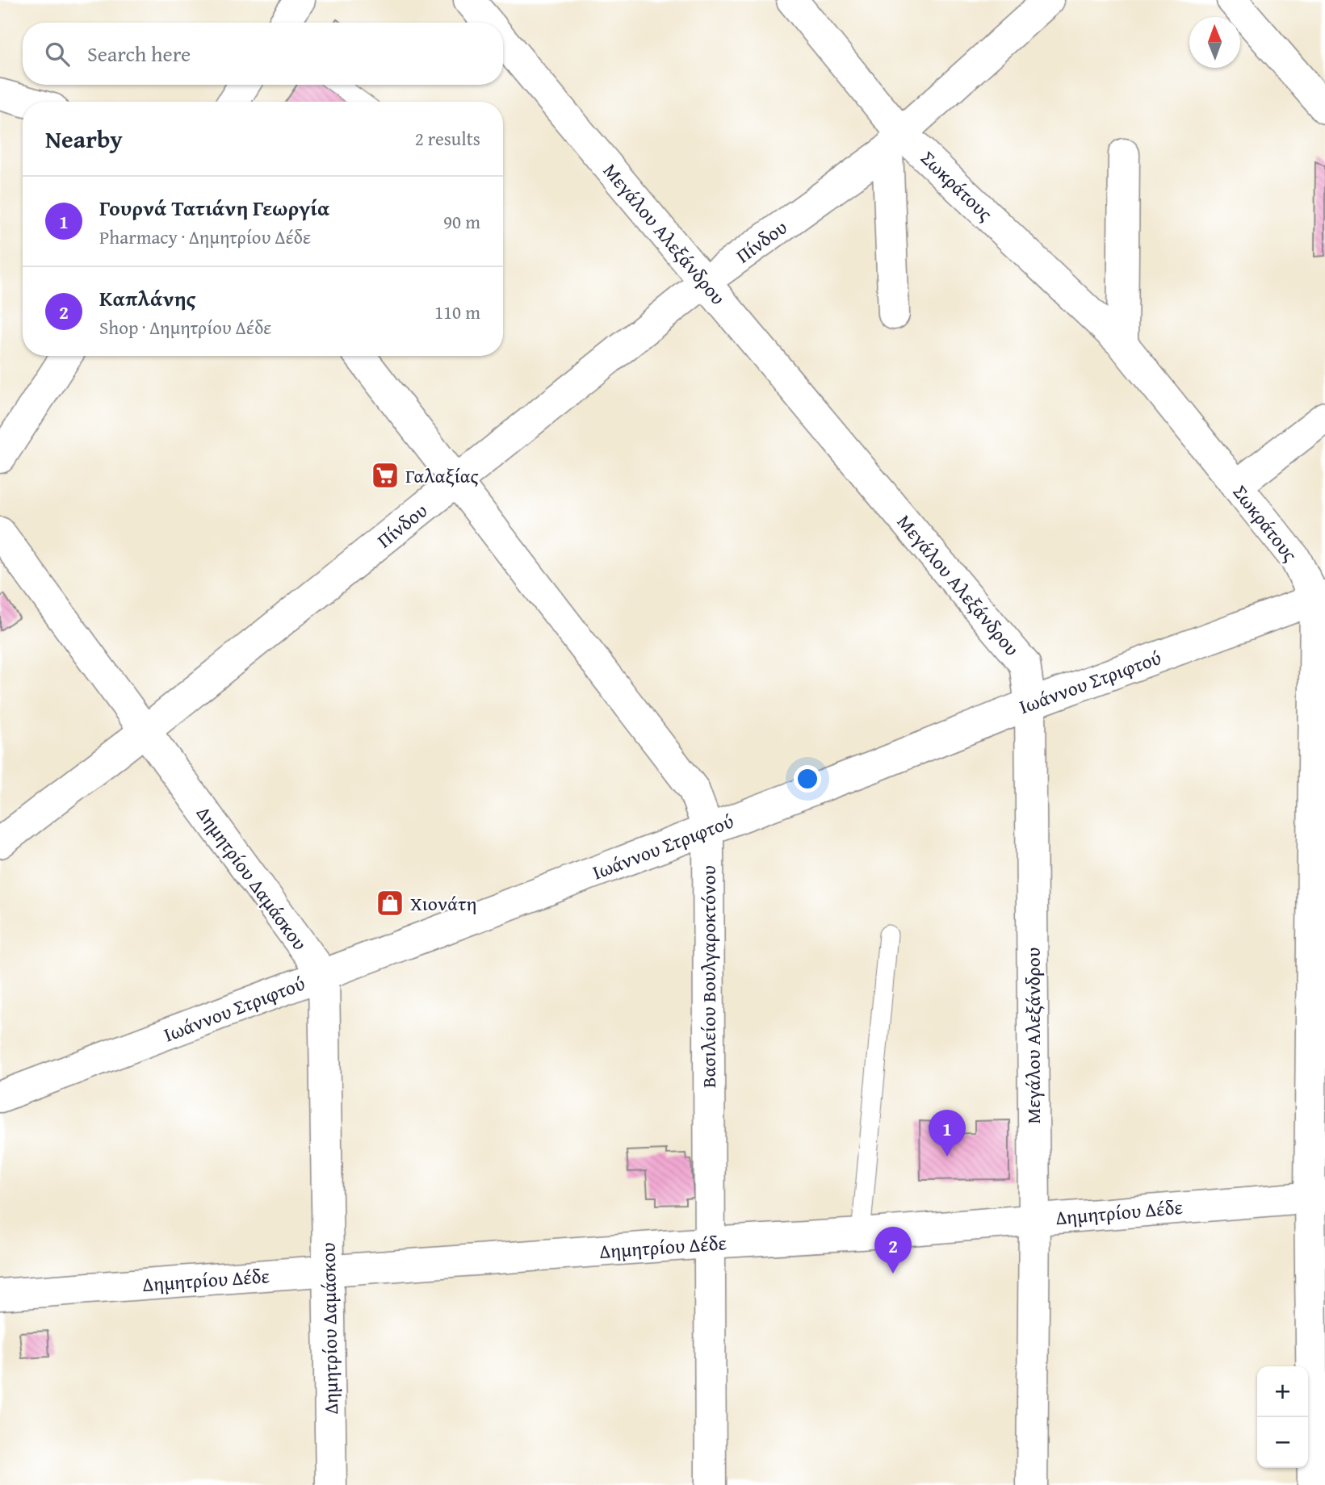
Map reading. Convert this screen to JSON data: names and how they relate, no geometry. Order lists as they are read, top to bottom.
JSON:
{
  "streets": {
    "street": [
      "Σωκράτους",
      "Μεγάλου Αλεξάνδρου",
      "Πίνδου",
      "Ιωάννου Στριφτού",
      "Δημητρίου Δαμάσκου",
      "Βασιλείου Βουλγαροκτόνου",
      "Δημητρίου Δέδε"
    ]
  },
  "crossings": [
    ["Σωκράτους", "Πίνδου"],
    ["Σωκράτους", "Ιωάννου Στριφτού"],
    ["Σωκράτους", "Δημητρίου Δέδε"],
    ["Μεγάλου Αλεξάνδρου", "Πίνδου"],
    ["Μεγάλου Αλεξάνδρου", "Ιωάννου Στριφτού"],
    ["Μεγάλου Αλεξάνδρου", "Δημητρίου Δέδε"],
    ["Πίνδου", "Δημητρίου Δαμάσκου"],
    ["Πίνδου", "Βασιλείου Βουλγαροκτόνου"],
    ["Ιωάννου Στριφτού", "Δημητρίου Δαμάσκου"],
    ["Ιωάννου Στριφτού", "Βασιλείου Βουλγαροκτόνου"],
    ["Δημητρίου Δαμάσκου", "Δημητρίου Δέδε"],
    ["Βασιλείου Βουλγαροκτόνου", "Δημητρίου Δέδε"]
  ],
  "places": {
    "supermarket": ["Γαλαξίας"],
    "shop": ["Χιονάτη"]
  },
  "north": "top",
  "page": {
    "search": "Search here",
    "heading": ["Nearby", "2 results"],
    "list": [
      {
        "mark": "1",
        "name": "Γουρνά Τατιάνη Γεωργία",
        "note": "Pharmacy · Δημητρίου Δέδε",
        "value": "90 m"
      },
      {
        "mark": "2",
        "name": "Καπλάνης",
        "note": "Shop · Δημητρίου Δέδε",
        "value": "110 m"
      }
    ],
    "pins": ["1", "2"],
    "map_buttons": ["+", "−"]
  }
}
